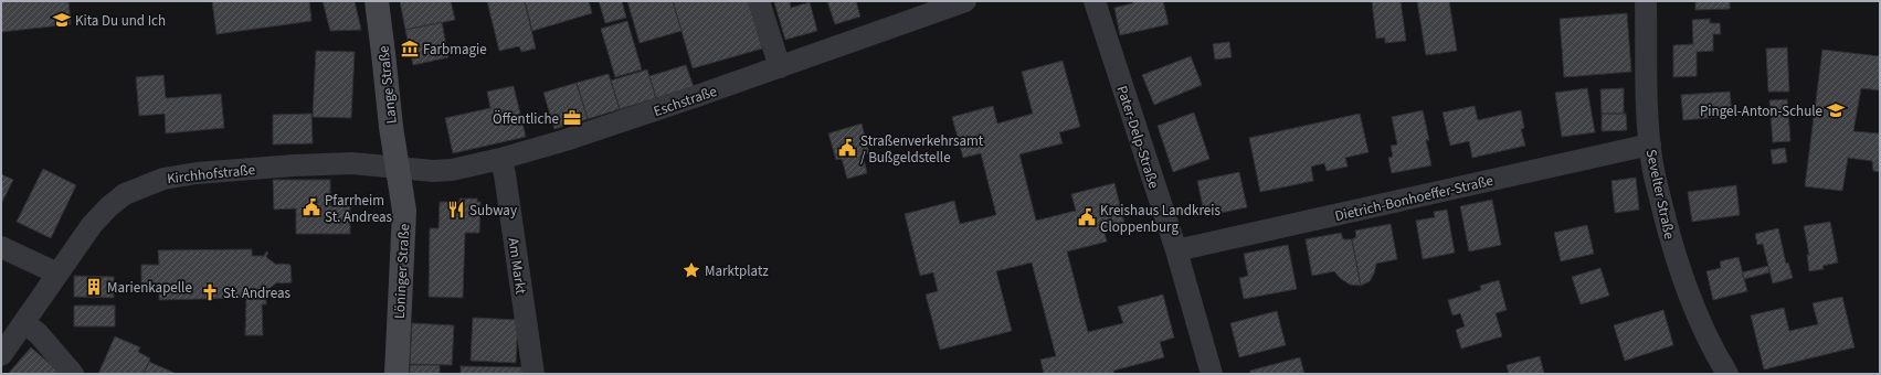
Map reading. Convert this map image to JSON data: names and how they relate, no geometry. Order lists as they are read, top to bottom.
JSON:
{
  "streets": {
    "street": [
      "Lange Straße",
      "Eschstraße",
      "Pater-Delp-Straße",
      "Kirchhofstraße",
      "Sevelter Straße",
      "Dietrich-Bonhoeffer-Straße",
      "Am Markt",
      "Löninger Straße"
    ]
  },
  "crossings": [
    ["Lange Straße", "Eschstraße"],
    ["Lange Straße", "Kirchhofstraße"],
    ["Lange Straße", "Löninger Straße"],
    ["Eschstraße", "Kirchhofstraße"],
    ["Eschstraße", "Am Markt"],
    ["Eschstraße", "Löninger Straße"],
    ["Pater-Delp-Straße", "Dietrich-Bonhoeffer-Straße"],
    ["Kirchhofstraße", "Löninger Straße"],
    ["Sevelter Straße", "Dietrich-Bonhoeffer-Straße"]
  ],
  "places": {
    "school or university": ["Kita Du und Ich", "Pingel-Anton-Schule"],
    "museum": ["Farbmagie"],
    "office": ["Öffentliche"],
    "public building": ["Straßenverkehrsamt / Bußgeldstelle", "Pfarrheim St. Andreas", "Kreishaus Landkreis Cloppenburg"],
    "restaurant": ["Subway"],
    "place": ["Marktplatz"],
    "building": ["Marienkapelle"],
    "church": ["St. Andreas"]
  }
}
